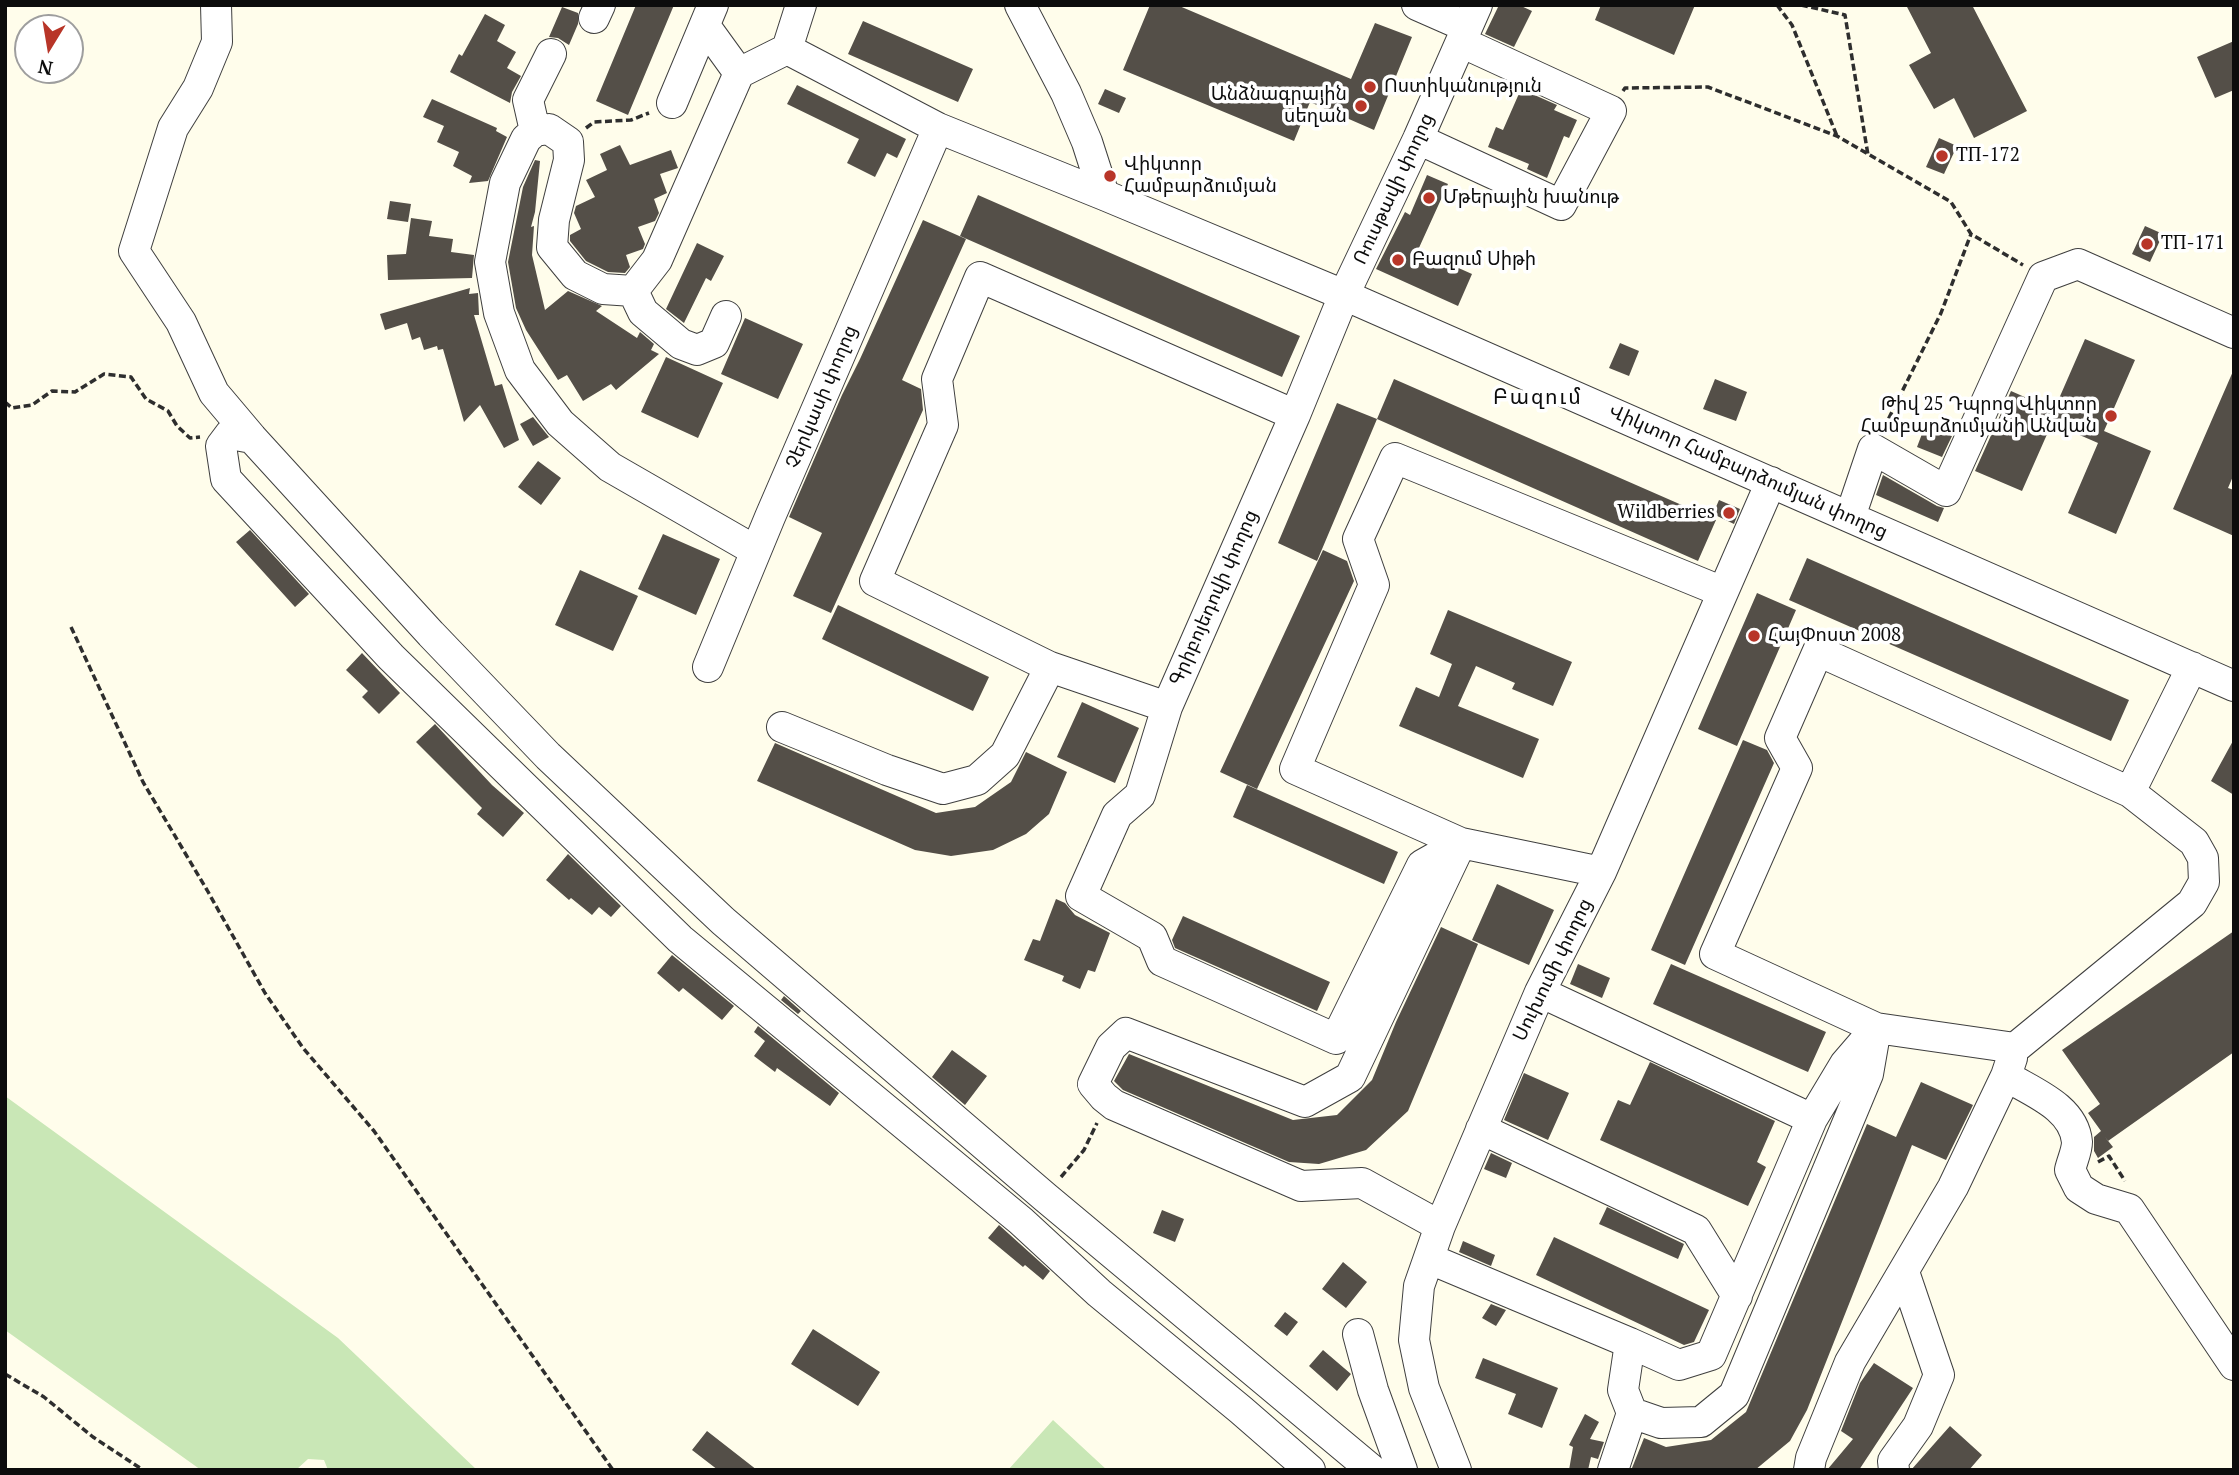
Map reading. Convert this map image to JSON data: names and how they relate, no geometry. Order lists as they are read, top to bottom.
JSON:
{
  "streets": {
    "street": [
      "Ռուսթավի փողոց",
      "Չերկասի փողոց",
      "Վիկտոր Համբարձումյան փողոց",
      "Գրիբոյեդովի փողոց",
      "Սուխումի փողոց"
    ]
  },
  "crossings": [
    ["Ռուսթավի փողոց", "Վիկտոր Համբարձումյան փողոց"],
    ["Ռուսթավի փողոց", "Գրիբոյեդովի փողոց"],
    ["Չերկասի փողոց", "Վիկտոր Համբարձումյան փողոց"],
    ["Վիկտոր Համբարձումյան փողոց", "Գրիբոյեդովի փողոց"],
    ["Վիկտոր Համբարձումյան փողոց", "Սուխումի փողոց"]
  ],
  "districts": ["Բազում"],
  "places": [
    "Ոստիկանություն",
    "Անձնագրային սեղան",
    "ТП-172",
    "Վիկտոր Համբարձումյան",
    "Մթերային խանութ",
    "ТП-171",
    "Բազում Սիթի",
    "Թիվ 25 Դպրոց Վիկտոր Համբարձումյանի Անվան",
    "Wildberries",
    "ՀայՓոստ 2008"
  ],
  "north": "bottom"
}
